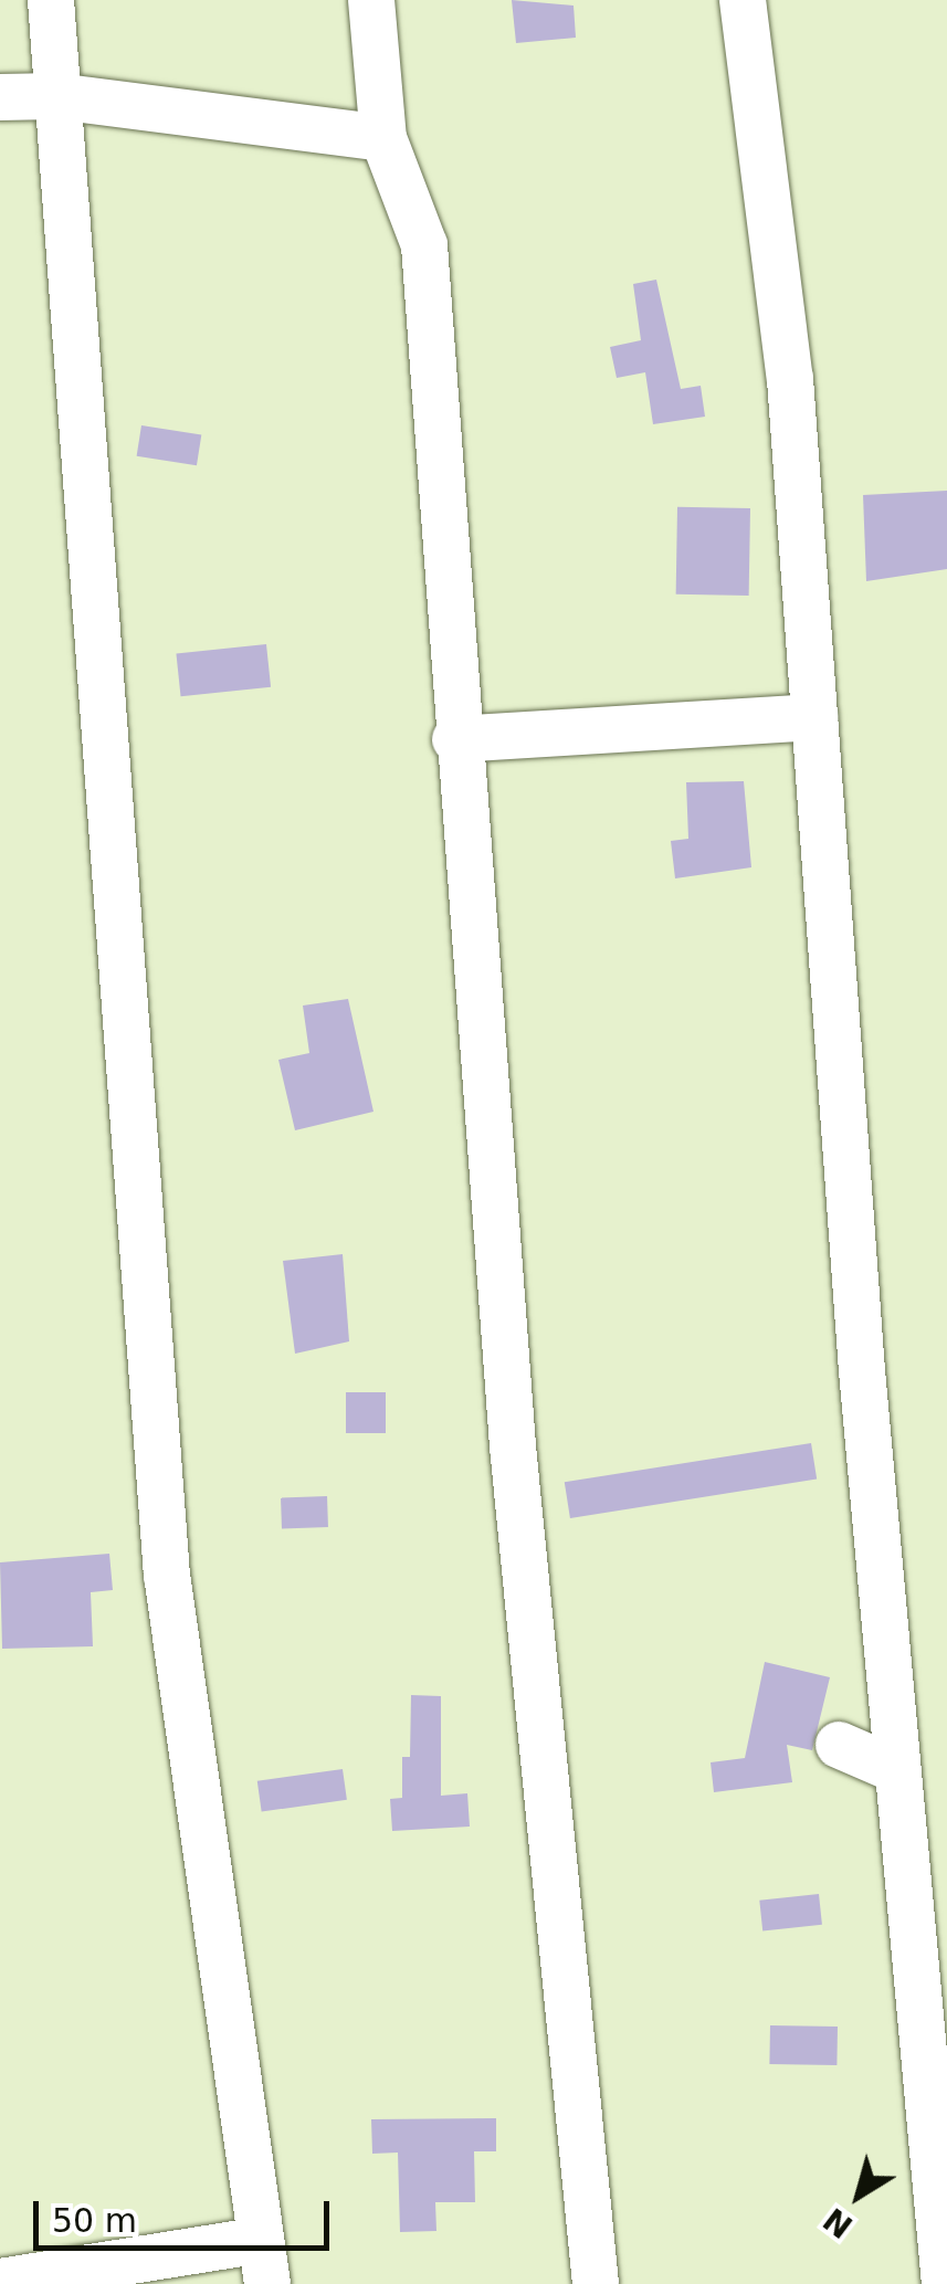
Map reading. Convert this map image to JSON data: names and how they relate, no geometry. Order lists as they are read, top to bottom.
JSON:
{
  "scale_bar": "50 m",
  "north": "bottom left"
}
